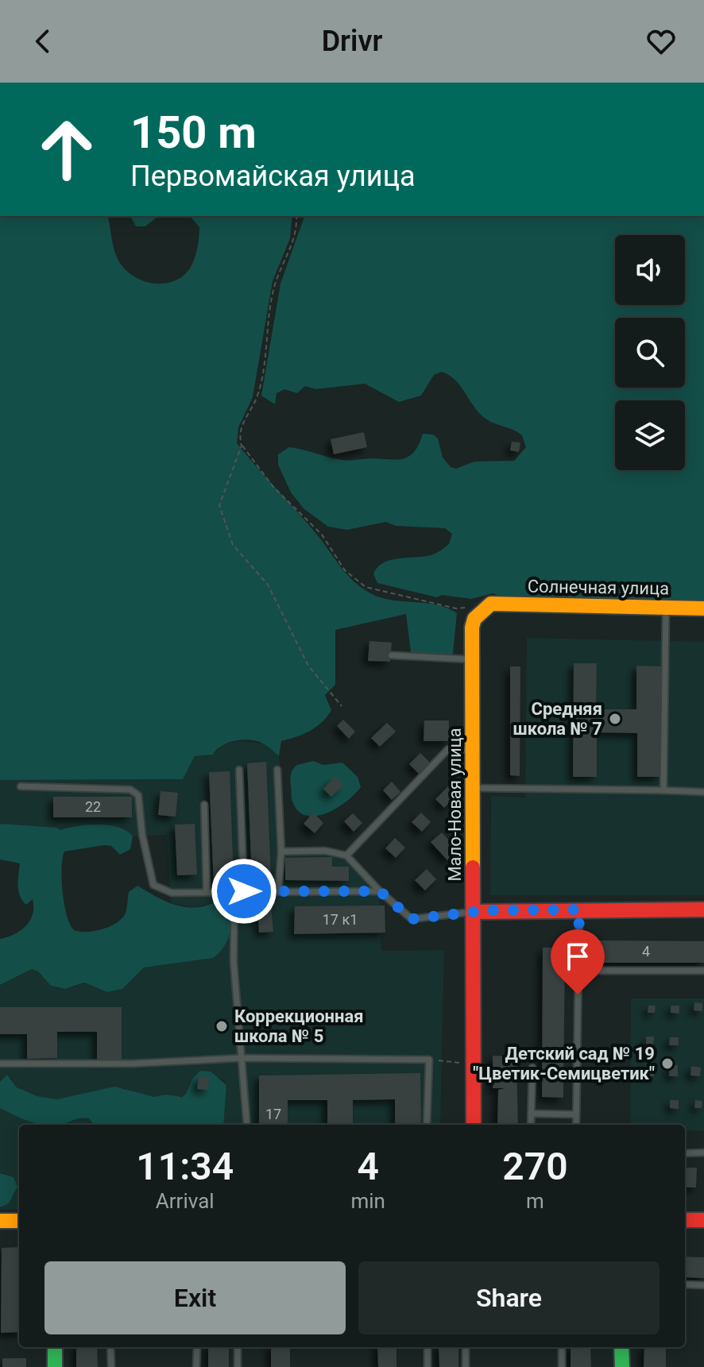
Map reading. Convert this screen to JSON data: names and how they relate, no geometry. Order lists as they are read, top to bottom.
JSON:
{
  "streets": {
    "street": ["Солнечная улица", "Мало-Новая улица"]
  },
  "crossings": [
    ["Солнечная улица", "Мало-Новая улица"]
  ],
  "places": ["Средняя школа № 7", "Коррекционная школа № 5", "Детский сад № 19 \"Цветик-Семицветик\""],
  "house_numbers": [
    "22",
    "17 к1",
    "4",
    "17"
  ],
  "page": {
    "header": "Drivr",
    "turn": ["150 m", "Первомайская улица"],
    "eta": [
      "11:34",
      "Arrival",
      "4",
      "min",
      "270",
      "m"
    ],
    "buttons": ["Exit", "Share"]
  }
}
